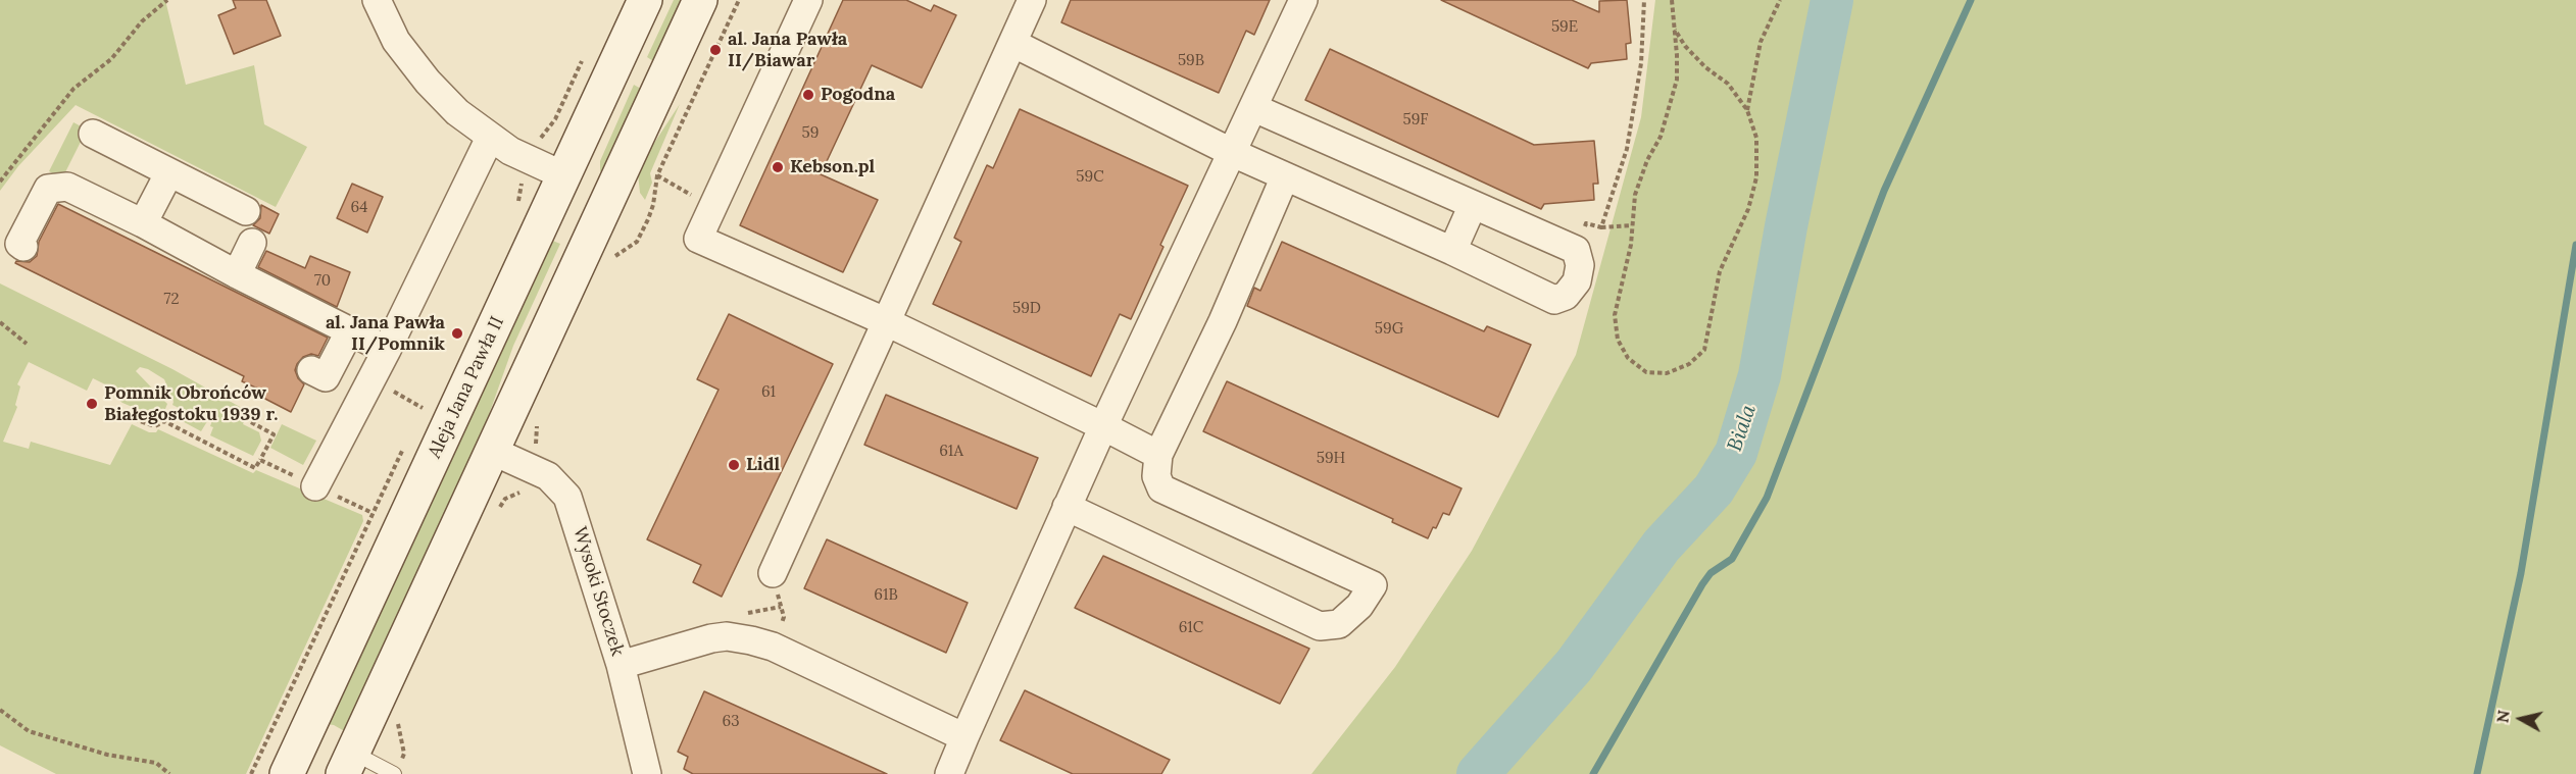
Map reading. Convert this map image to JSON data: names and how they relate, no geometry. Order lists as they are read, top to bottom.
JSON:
{
  "streets": {
    "main road": ["Aleja Jana Pawła II"],
    "street": ["Wysoki Stoczek"]
  },
  "water": ["Biala"],
  "places": [
    "al. Jana Pawła II/Biawar",
    "Pogodna",
    "Kebson.pl",
    "al. Jana Pawła II/Pomnik",
    "Pomnik Obrońców Białegostoku 1939 r.",
    "Lidl"
  ],
  "house_numbers": [
    "59E",
    "59B",
    "59F",
    "59",
    "59C",
    "64",
    "70",
    "72",
    "59D",
    "59G",
    "61",
    "61A",
    "59H",
    "61B",
    "61C",
    "63"
  ],
  "north": "left"
}
